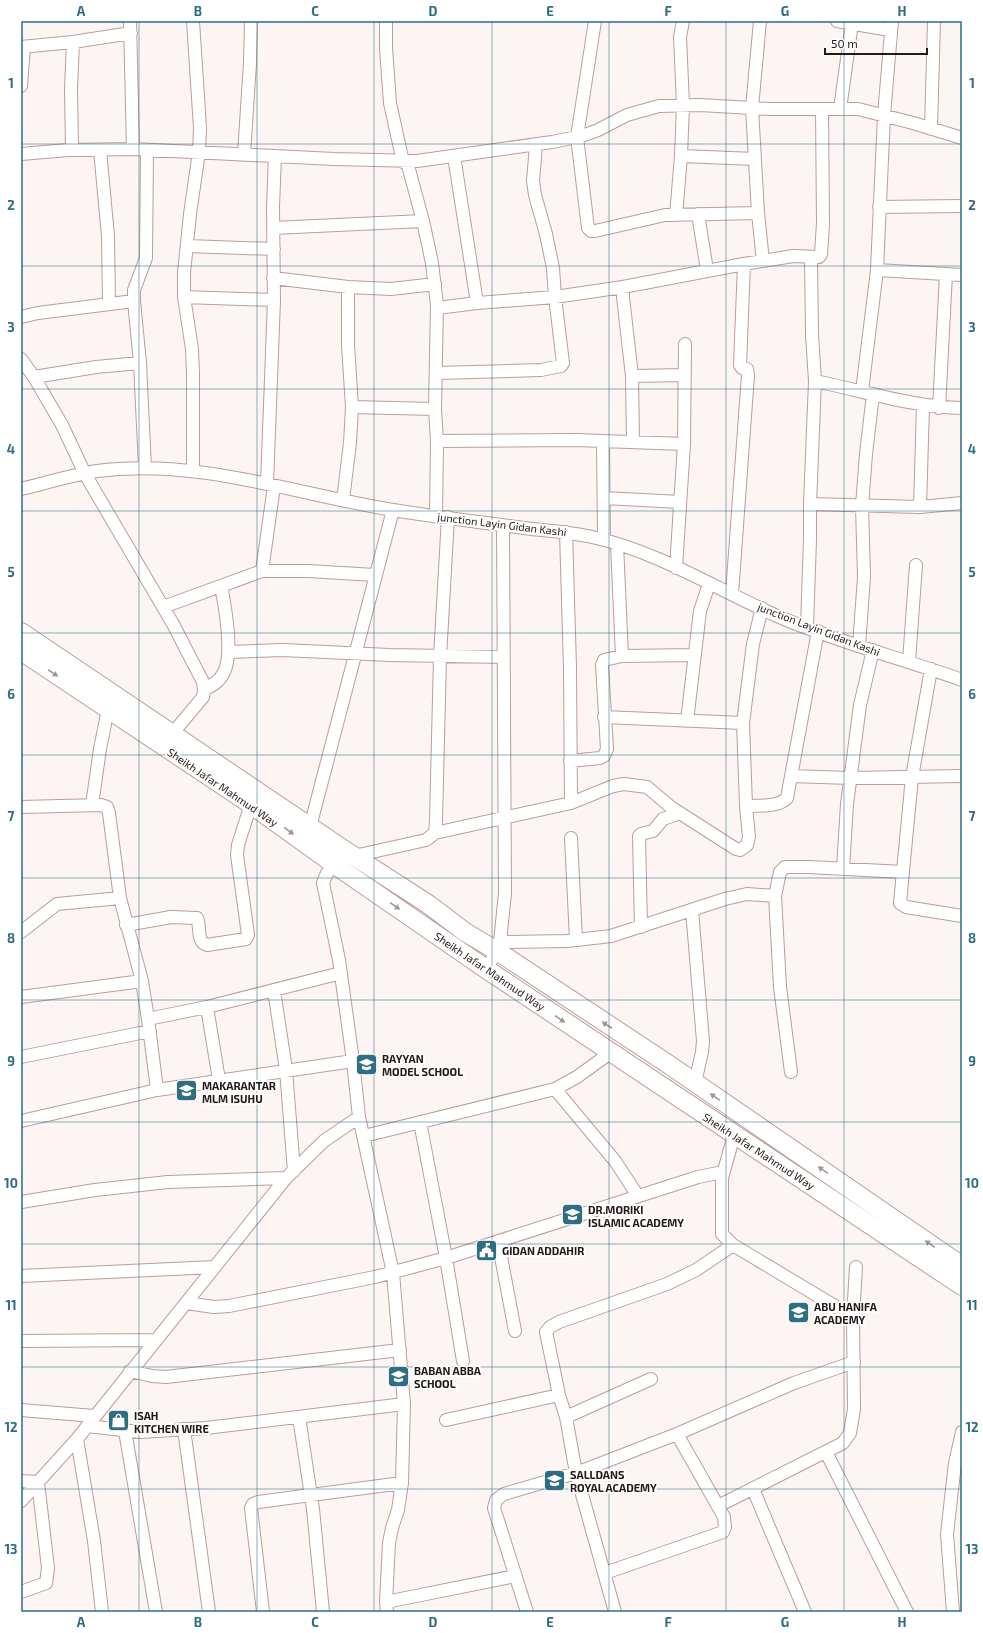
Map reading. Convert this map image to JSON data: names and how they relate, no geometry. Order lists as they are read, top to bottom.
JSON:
{
  "streets": {
    "main road": ["Sheikh Jafar Mahmud Way"],
    "street": ["junction Layin Gidan Kashi"]
  },
  "places": {
    "school or university": [
      "RAYYAN MODEL SCHOOL",
      "MAKARANTAR MLM ISUHU",
      "DR.MORIKI ISLAMIC ACADEMY",
      "ABU HANIFA ACADEMY",
      "BABAN ABBA SCHOOL",
      "SALLDANS ROYAL ACADEMY"
    ],
    "public building": ["GIDAN ADDAHIR"],
    "shop": ["ISAH KITCHEN WIRE"]
  },
  "scale_bar": "50 m",
  "grid": {
    "columns": [
      "A",
      "B",
      "C",
      "D",
      "E",
      "F",
      "G",
      "H"
    ],
    "rows": [
      "1",
      "2",
      "3",
      "4",
      "5",
      "6",
      "7",
      "8",
      "9",
      "10",
      "11",
      "12",
      "13"
    ]
  }
}
